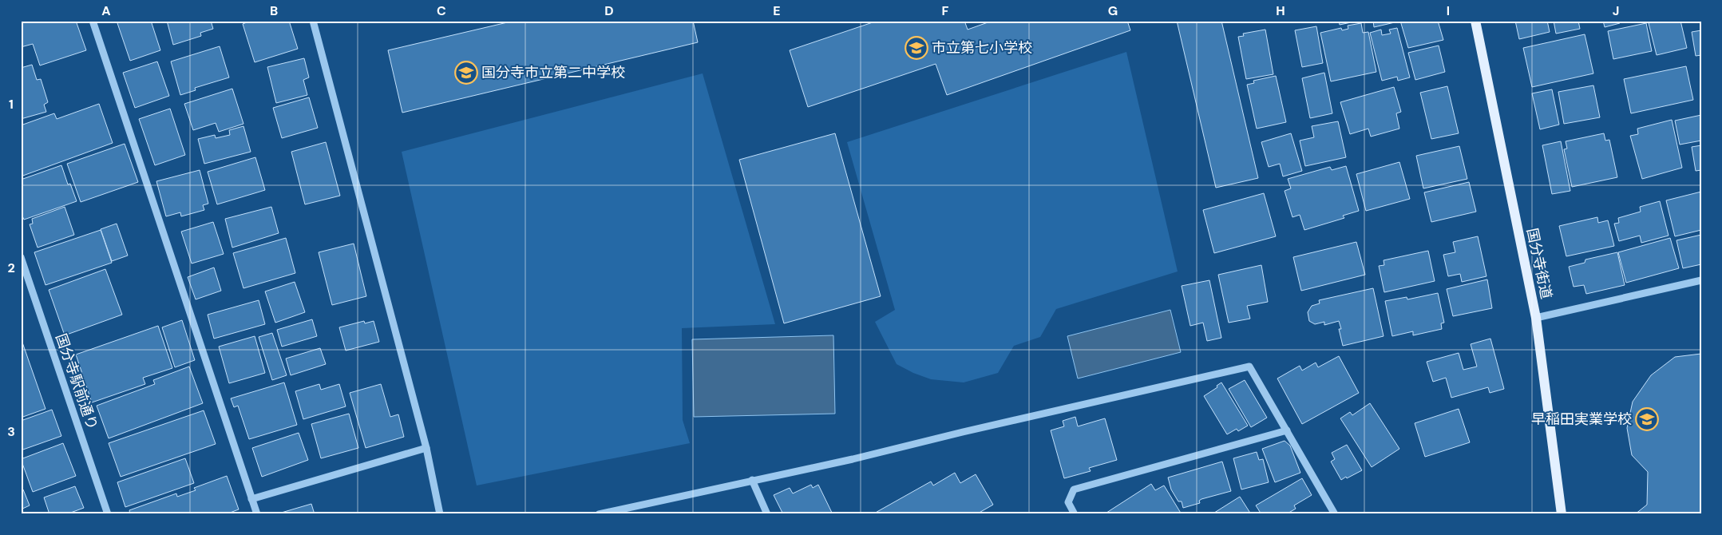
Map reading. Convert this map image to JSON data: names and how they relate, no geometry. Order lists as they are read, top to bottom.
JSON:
{
  "streets": {
    "main road": ["国分寺街道"],
    "street": ["国分寺駅前通り"]
  },
  "places": {
    "school or university": ["市立第七小学校", "国分寺市立第二中学校", "早稲田実業学校"]
  },
  "grid": {
    "columns": [
      "A",
      "B",
      "C",
      "D",
      "E",
      "F",
      "G",
      "H",
      "I",
      "J"
    ],
    "rows": ["1", "2", "3"]
  }
}
